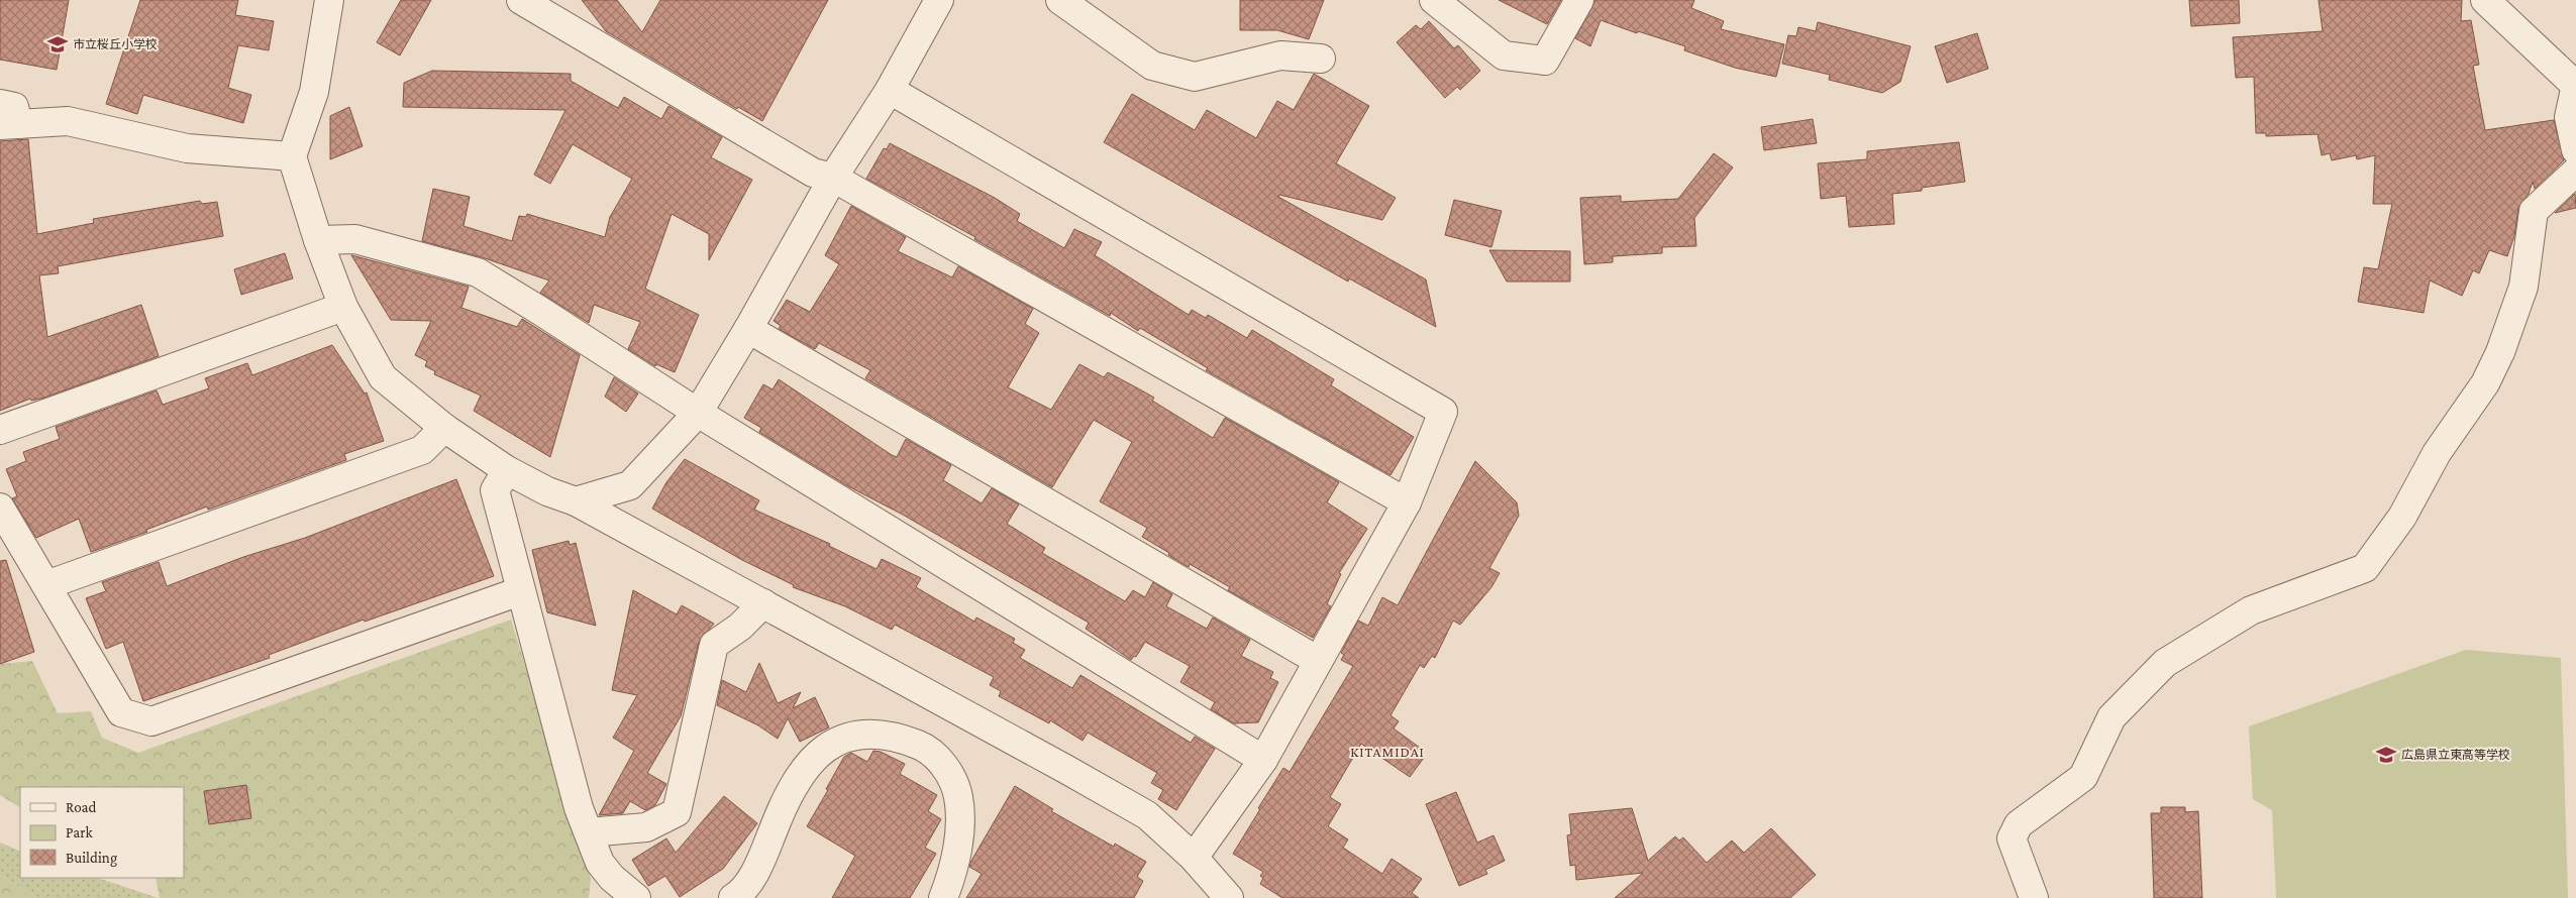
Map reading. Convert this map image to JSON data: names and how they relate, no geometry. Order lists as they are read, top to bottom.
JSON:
{
  "districts": ["KITAMIDAI"],
  "places": {
    "school or university": ["市立桜丘小学校", "広島県立東高等学校"]
  },
  "legend": ["Road", "Park", "Building"]
}
